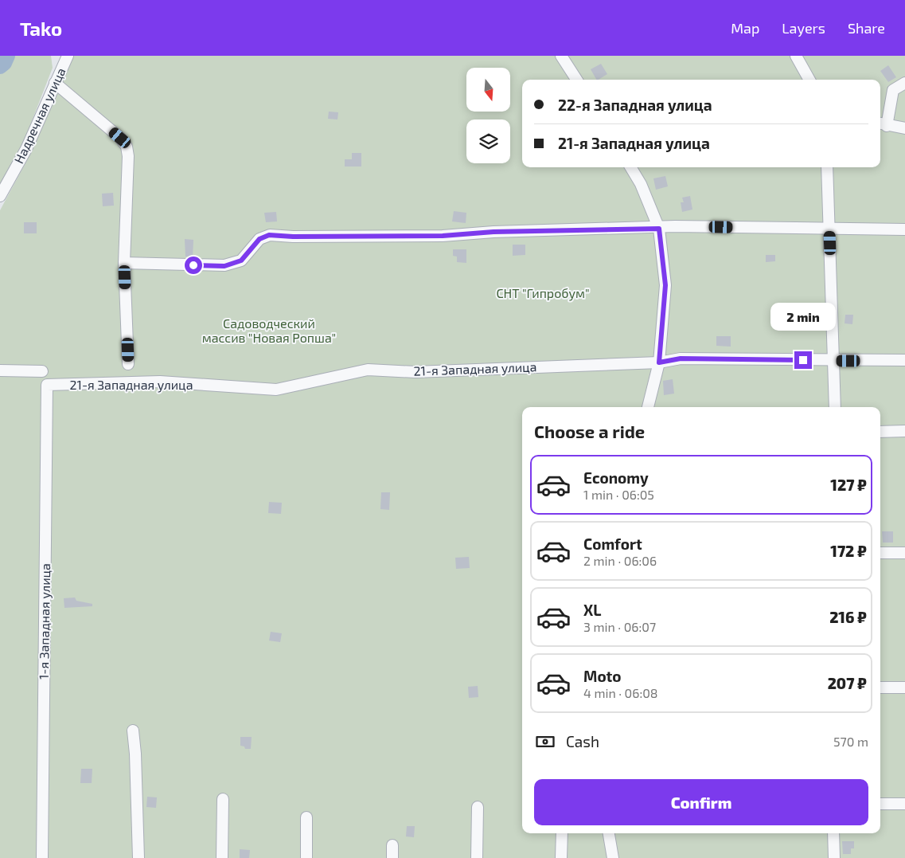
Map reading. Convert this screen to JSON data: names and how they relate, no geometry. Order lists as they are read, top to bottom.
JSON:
{
  "streets": {
    "street": ["Надречная улица", "21-я Западная улица", "1-я Западная улица"]
  },
  "crossings": [
    ["21-я Западная улица", "1-я Западная улица"]
  ],
  "parks": ["СНТ \"Гипробум\"", "Садоводческий массив \"Новая Ропша\""],
  "north": "bottom",
  "page": {
    "header": "Tako",
    "nav": ["Map", "Layers", "Share"],
    "banner": ["22-я Западная улица", "21-я Западная улица"],
    "bubble": "2 min",
    "heading": "Choose a ride",
    "list": [
      {
        "name": "Economy",
        "note": "1 min · 06:05",
        "value": "127 ₽"
      },
      {
        "name": "Comfort",
        "note": "2 min · 06:06",
        "value": "172 ₽"
      },
      {
        "name": "XL",
        "note": "3 min · 06:07",
        "value": "216 ₽"
      },
      {
        "name": "Moto",
        "note": "4 min · 06:08",
        "value": "207 ₽"
      }
    ],
    "pay": ["Cash", "570 m"],
    "buttons": "Confirm"
  }
}
